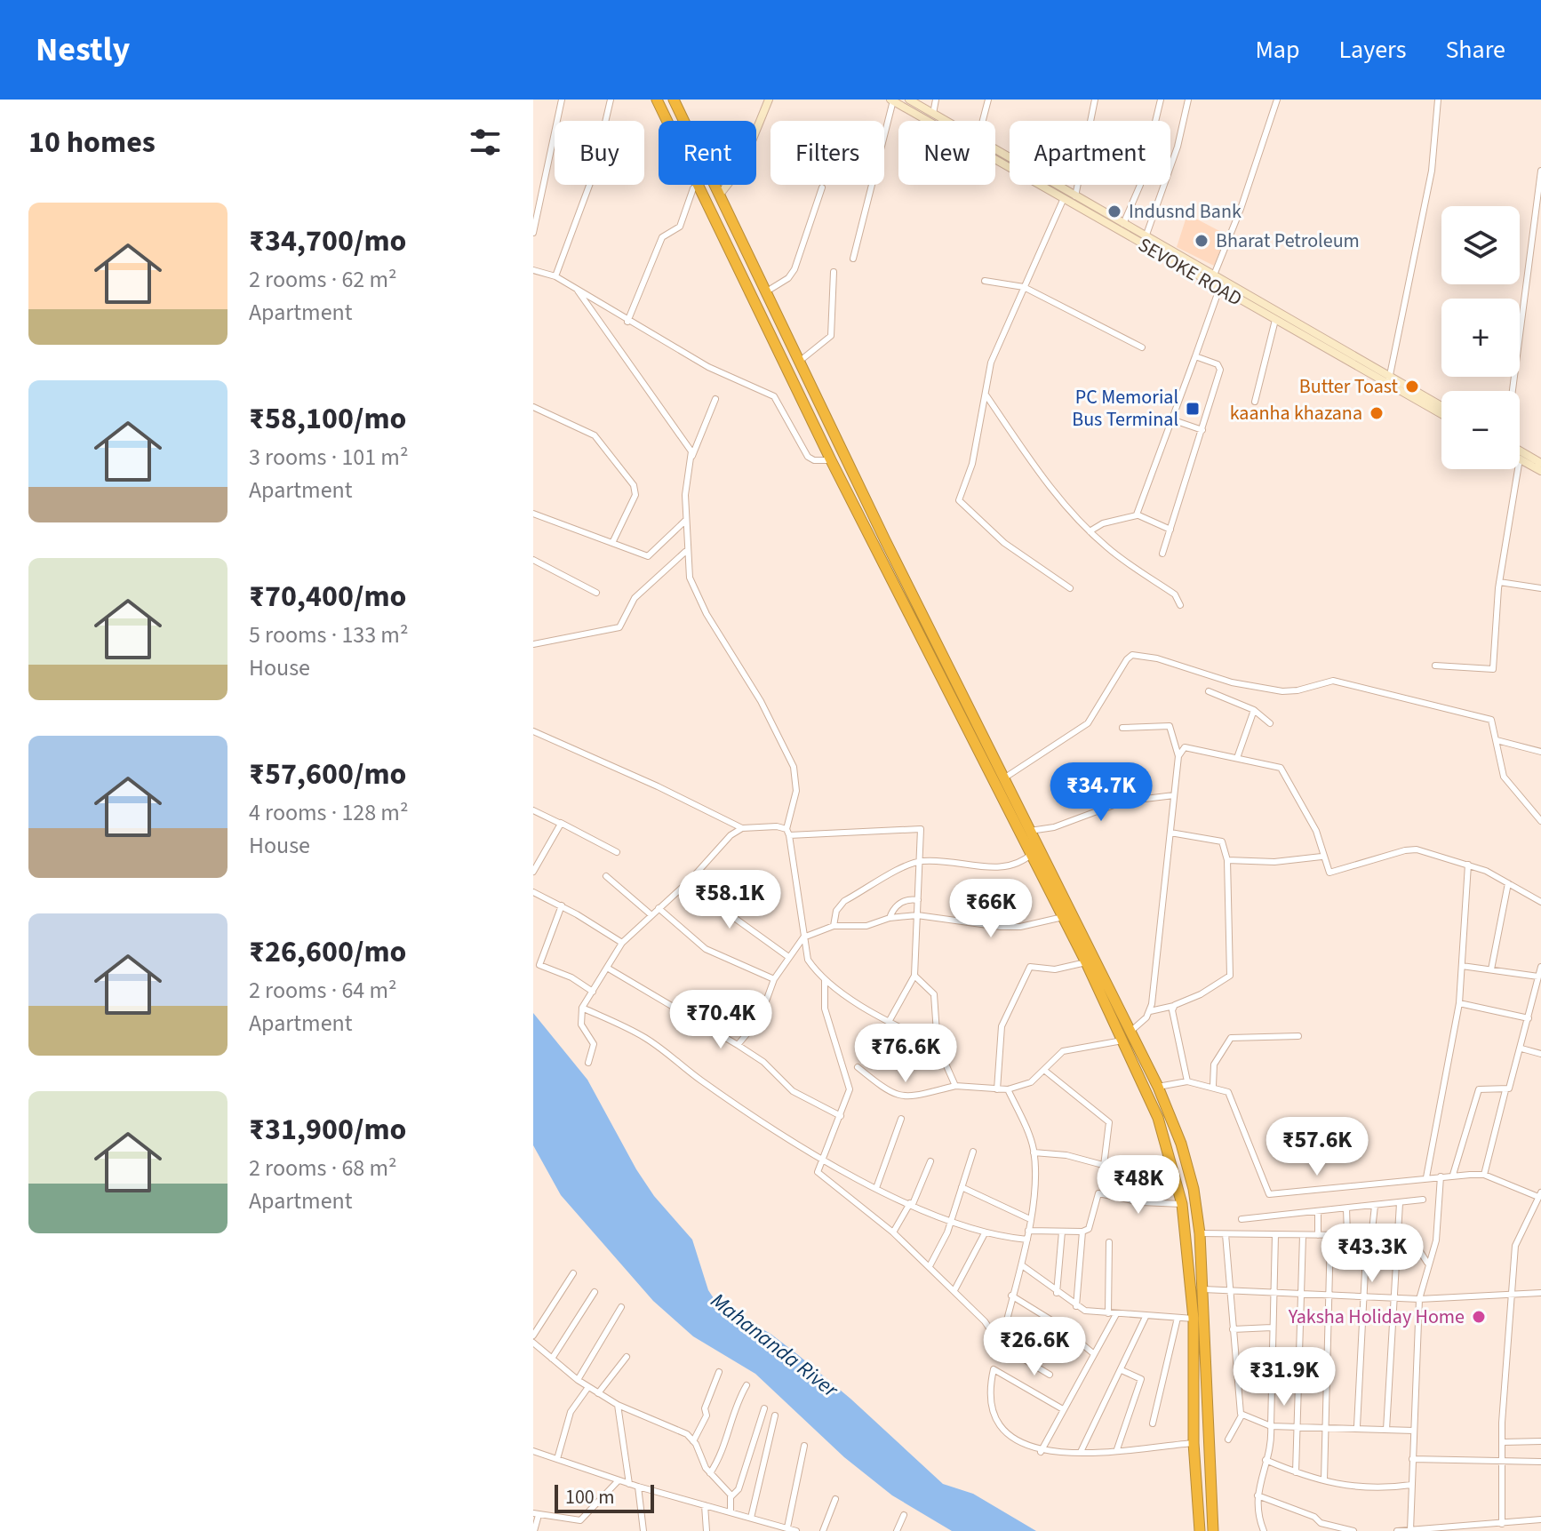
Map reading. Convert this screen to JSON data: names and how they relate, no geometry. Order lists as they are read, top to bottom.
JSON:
{
  "streets": {
    "main road": ["SEVOKE ROAD"]
  },
  "water": ["Mahananda River"],
  "places": {
    "other": [
      "Indusnd Bank",
      "Bharat Petroleum",
      "Butter Toast",
      "kaanha khazana",
      "Yaksha Holiday Home"
    ],
    "transit": ["PC Memorial Bus Terminal"]
  },
  "scale_bar": "100 m",
  "page": {
    "header": "Nestly",
    "nav": ["Map", "Layers", "Share"],
    "heading": "10 homes",
    "chip": [
      "Buy",
      "Rent",
      "Filters",
      "New",
      "Apartment"
    ],
    "list": [
      {
        "name": "₹34,700/mo",
        "note": "2 rooms · 62 m² · Apartment"
      },
      {
        "name": "₹58,100/mo",
        "note": "3 rooms · 101 m² · Apartment"
      },
      {
        "name": "₹70,400/mo",
        "note": "5 rooms · 133 m² · House"
      },
      {
        "name": "₹57,600/mo",
        "note": "4 rooms · 128 m² · House"
      },
      {
        "name": "₹26,600/mo",
        "note": "2 rooms · 64 m² · Apartment"
      },
      {
        "name": "₹31,900/mo",
        "note": "2 rooms · 68 m² · Apartment"
      }
    ],
    "map_buttons": ["+", "−"],
    "price": [
      "₹34.7K",
      "₹58.1K",
      "₹66K",
      "₹70.4K",
      "₹76.6K",
      "₹57.6K",
      "₹48K",
      "₹43.3K",
      "₹26.6K",
      "₹31.9K"
    ],
    "scale": "100 m"
  }
}
